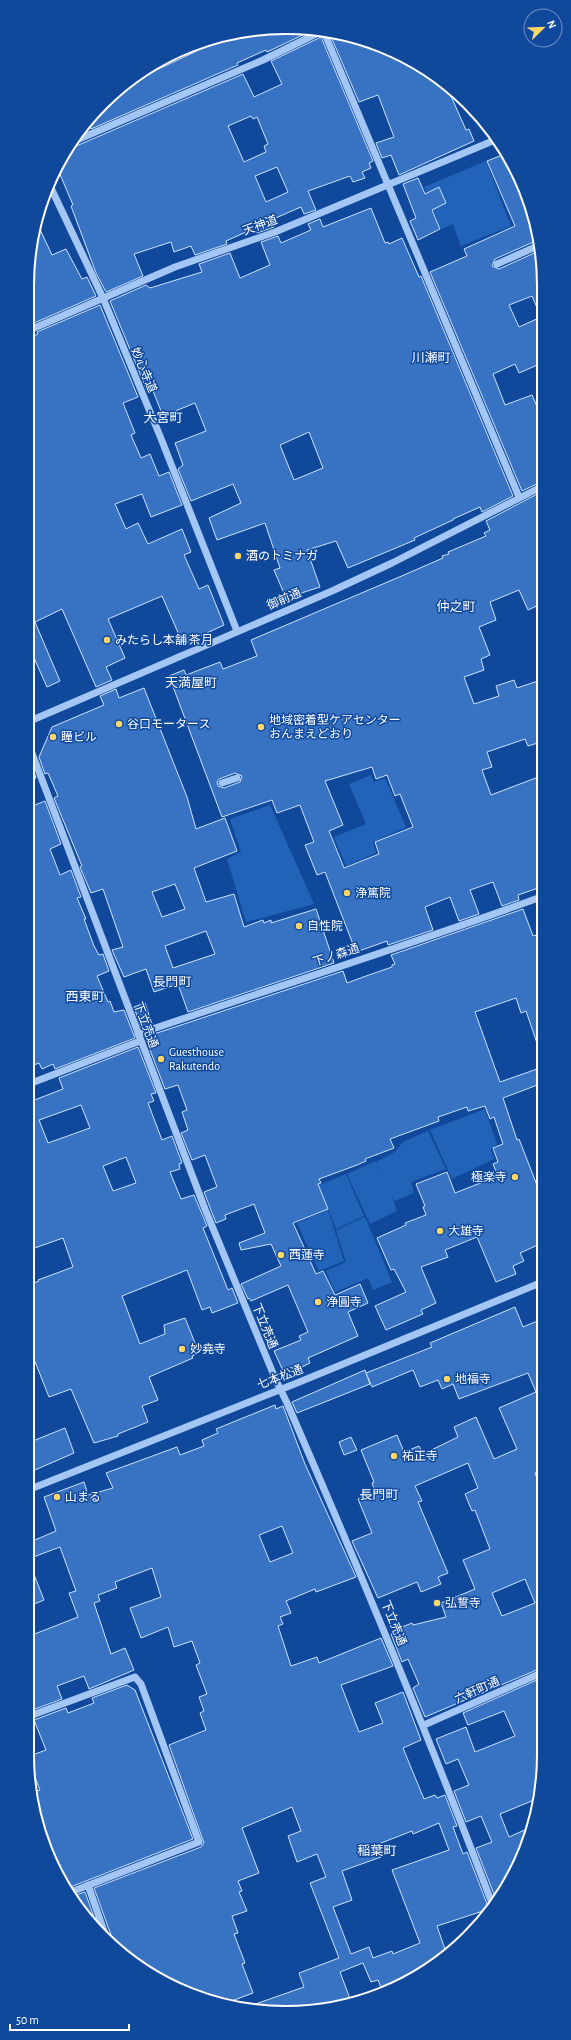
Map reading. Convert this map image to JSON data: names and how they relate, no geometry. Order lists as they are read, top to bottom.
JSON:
{
  "streets": {
    "street": [
      "天神道",
      "妙心寺道",
      "御前通",
      "下ノ森通",
      "下立売通",
      "七本松通",
      "六軒町通"
    ]
  },
  "crossings": [
    ["天神道", "妙心寺道"],
    ["妙心寺道", "御前通"],
    ["下ノ森通", "下立売通"],
    ["下立売通", "七本松通"],
    ["下立売通", "六軒町通"]
  ],
  "districts": [
    "川瀬町",
    "大宮町",
    "仲之町",
    "天満屋町",
    "長門町",
    "西東町",
    "長門町",
    "稲葉町"
  ],
  "places": [
    "酒のトミナガ",
    "みたらし本舗 茶月",
    "谷口モータース",
    "地域密着型ケアセンター おんまえどおり",
    "瞳ビル",
    "浄篤院",
    "自性院",
    "Guesthouse Rakutendo",
    "極楽寺",
    "大雄寺",
    "西蓮寺",
    "浄圓寺",
    "妙堯寺",
    "地福寺",
    "祐正寺",
    "山まる",
    "弘誓寺"
  ],
  "scale_bar": "50 m",
  "north": "top right"
}
